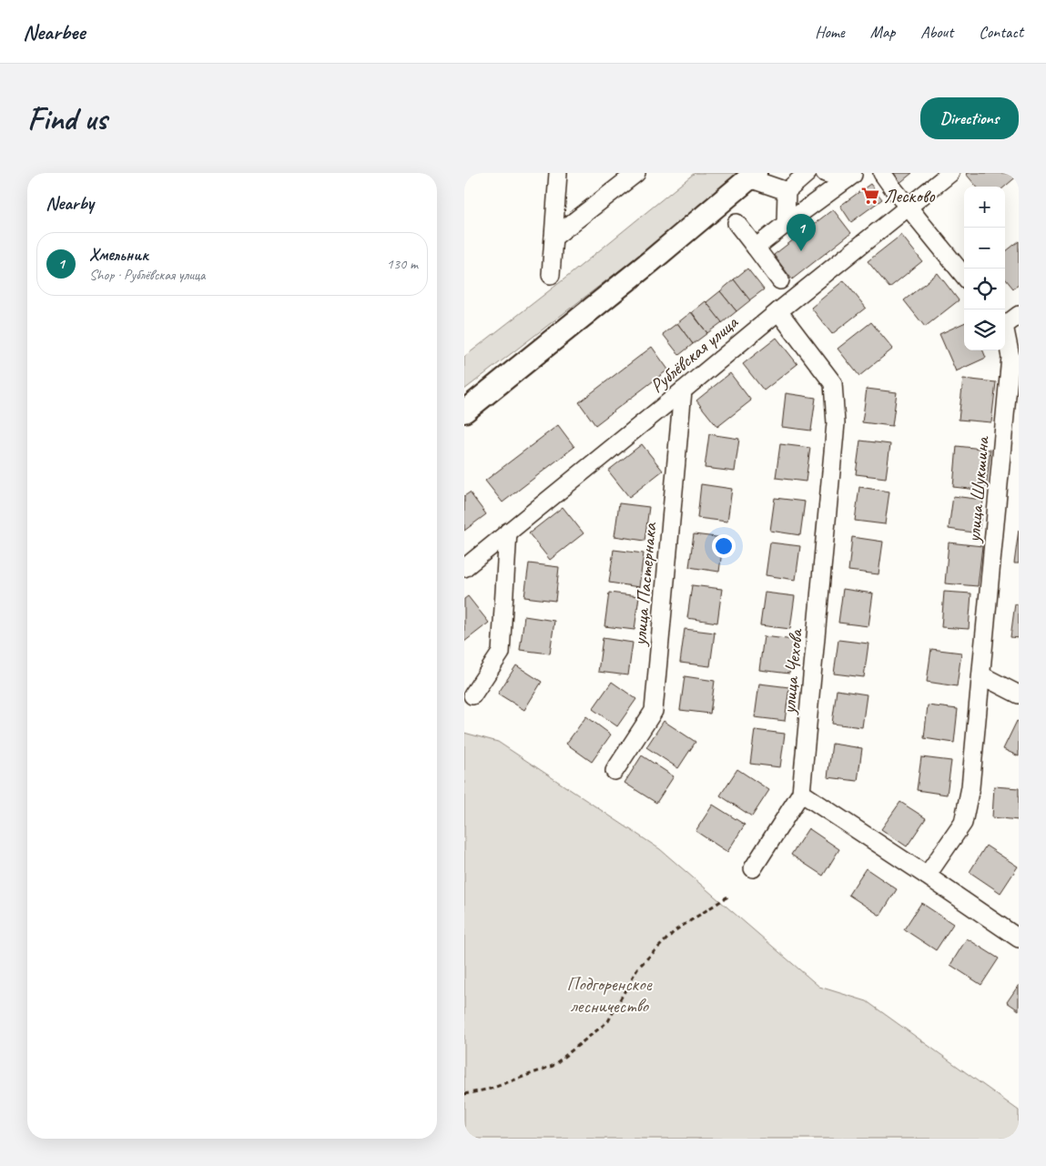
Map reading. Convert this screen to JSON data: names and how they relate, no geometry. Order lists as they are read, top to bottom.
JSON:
{
  "streets": {
    "street": [
      "Рублёвская улица",
      "улица Шукшина",
      "улица Пастернака",
      "улица Чехова"
    ]
  },
  "crossings": [
    ["Рублёвская улица", "улица Пастернака"],
    ["Рублёвская улица", "улица Чехова"]
  ],
  "parks": ["Подгоренское лесничество"],
  "places": {
    "supermarket": ["Лесково"]
  },
  "page": {
    "header": "Nearbee",
    "nav": [
      "Home",
      "Map",
      "About",
      "Contact"
    ],
    "buttons": "Directions",
    "title": "Find us",
    "heading": "Nearby",
    "map_buttons": ["+", "−"],
    "pins": "1",
    "list": [
      {
        "mark": "1",
        "name": "Хмельник",
        "note": "Shop · Рублёвская улица",
        "value": "130 m"
      }
    ]
  }
}
